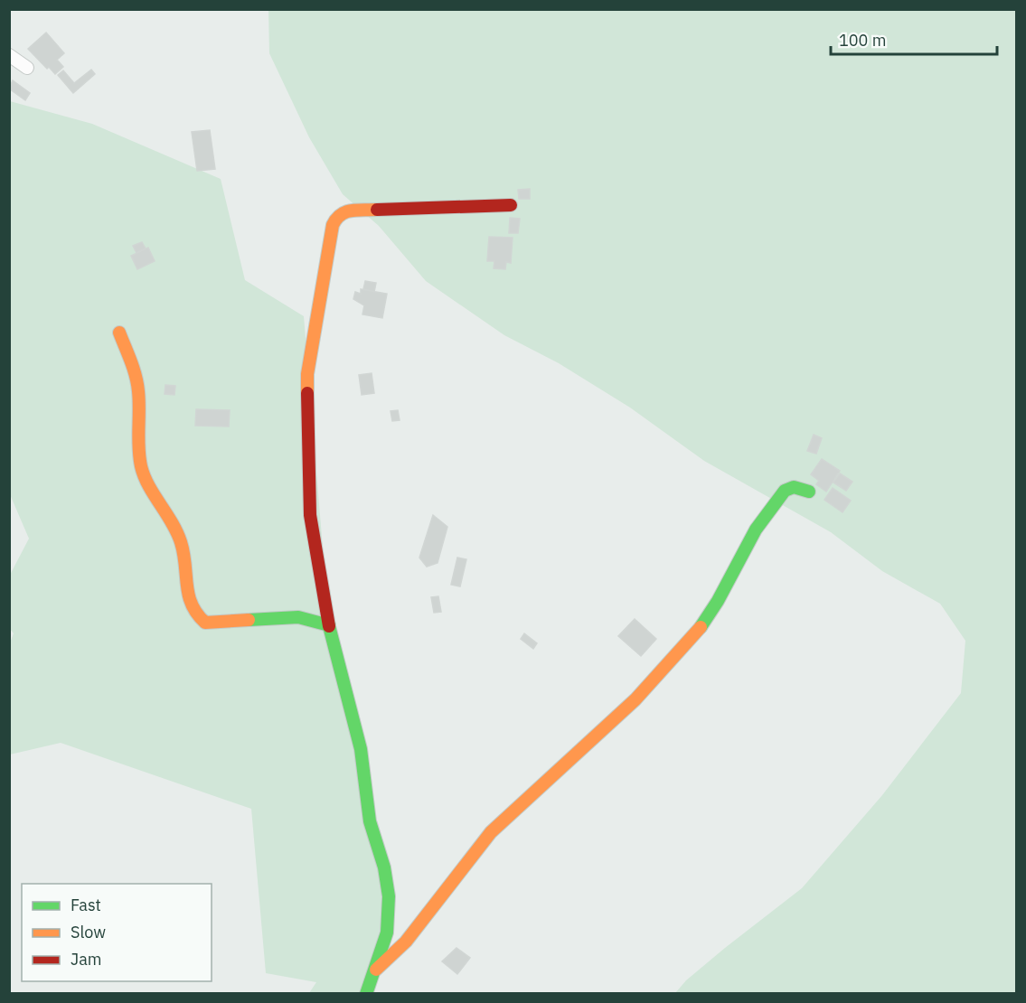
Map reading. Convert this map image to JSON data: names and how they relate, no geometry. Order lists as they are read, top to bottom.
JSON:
{
  "legend": ["Fast", "Slow", "Jam"],
  "scale_bar": "100 m"
}
